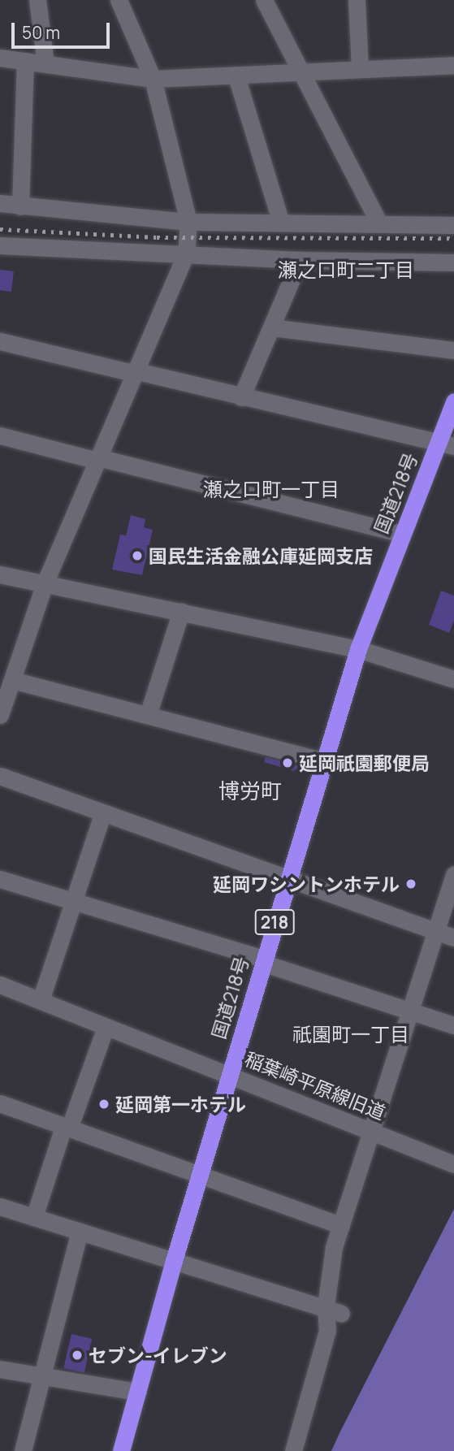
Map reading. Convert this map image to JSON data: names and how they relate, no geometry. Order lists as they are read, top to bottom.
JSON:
{
  "streets": {
    "highway": ["国道218号", "218"],
    "street": ["稲葉崎平原線旧道"]
  },
  "crossings": [
    ["国道218号", "稲葉崎平原線旧道"]
  ],
  "districts": [
    "瀬之口町二丁目",
    "瀬之口町一丁目",
    "博労町",
    "祇園町一丁目"
  ],
  "places": [
    "国民生活金融公庫延岡支店",
    "延岡祇園郵便局",
    "延岡ワシントンホテル",
    "延岡第一ホテル",
    "セブン-イレブン"
  ],
  "scale_bar": "50 m"
}
